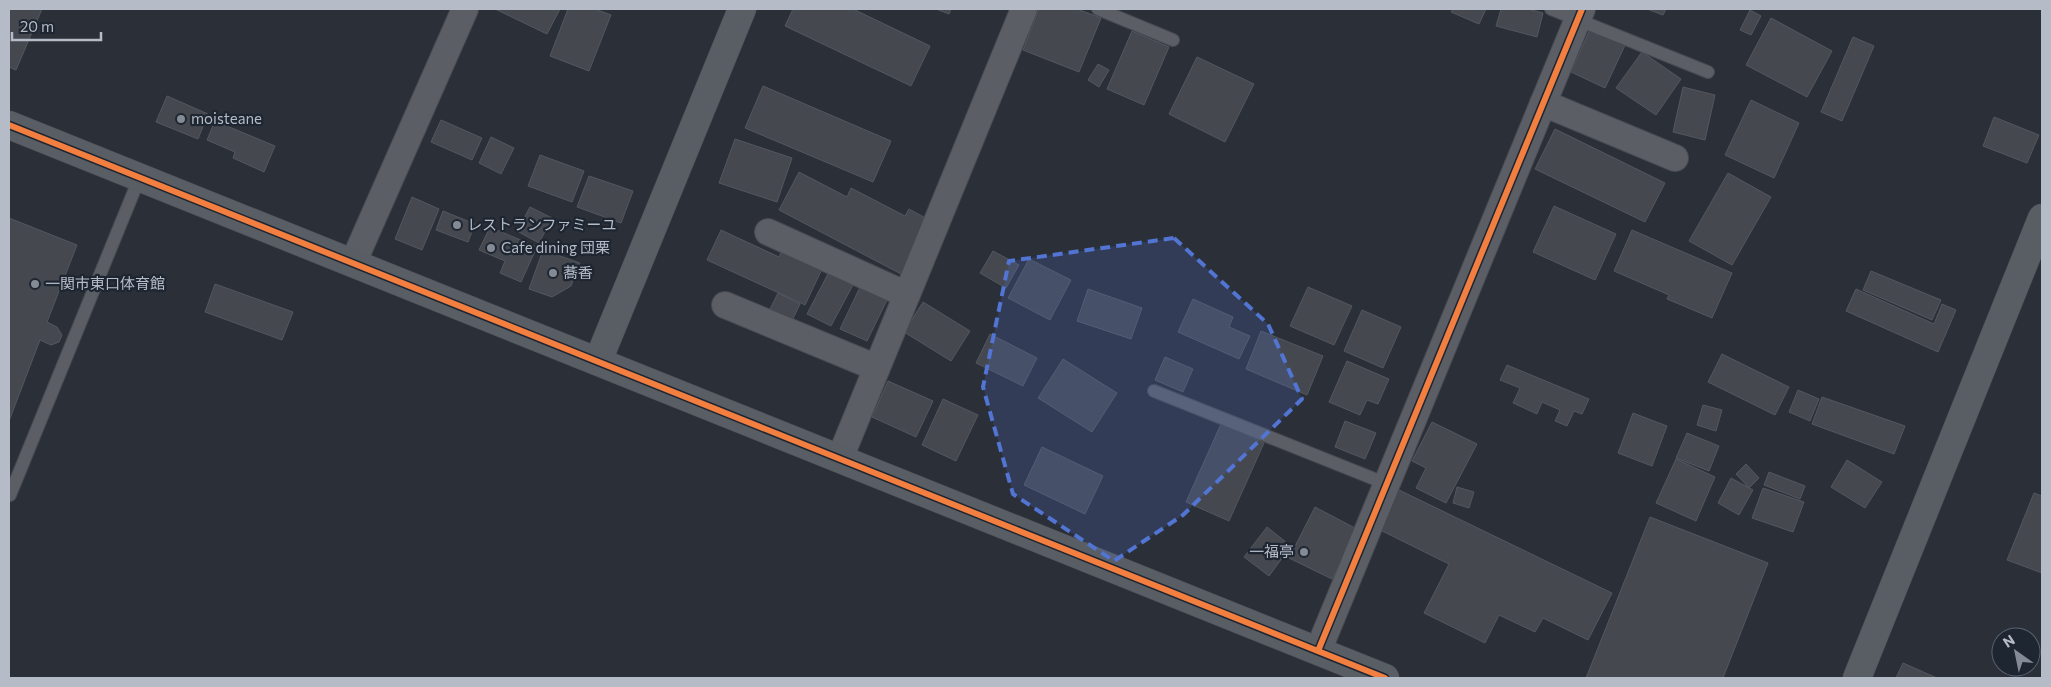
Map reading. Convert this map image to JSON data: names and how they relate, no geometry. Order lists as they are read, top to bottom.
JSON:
{
  "places": [
    "moisteane",
    "レストランファミーユ",
    "Cafe dining 団栗",
    "蕎香",
    "一関市東口体育館",
    "一福亭"
  ],
  "scale_bar": "20 m",
  "north": "top left"
}
